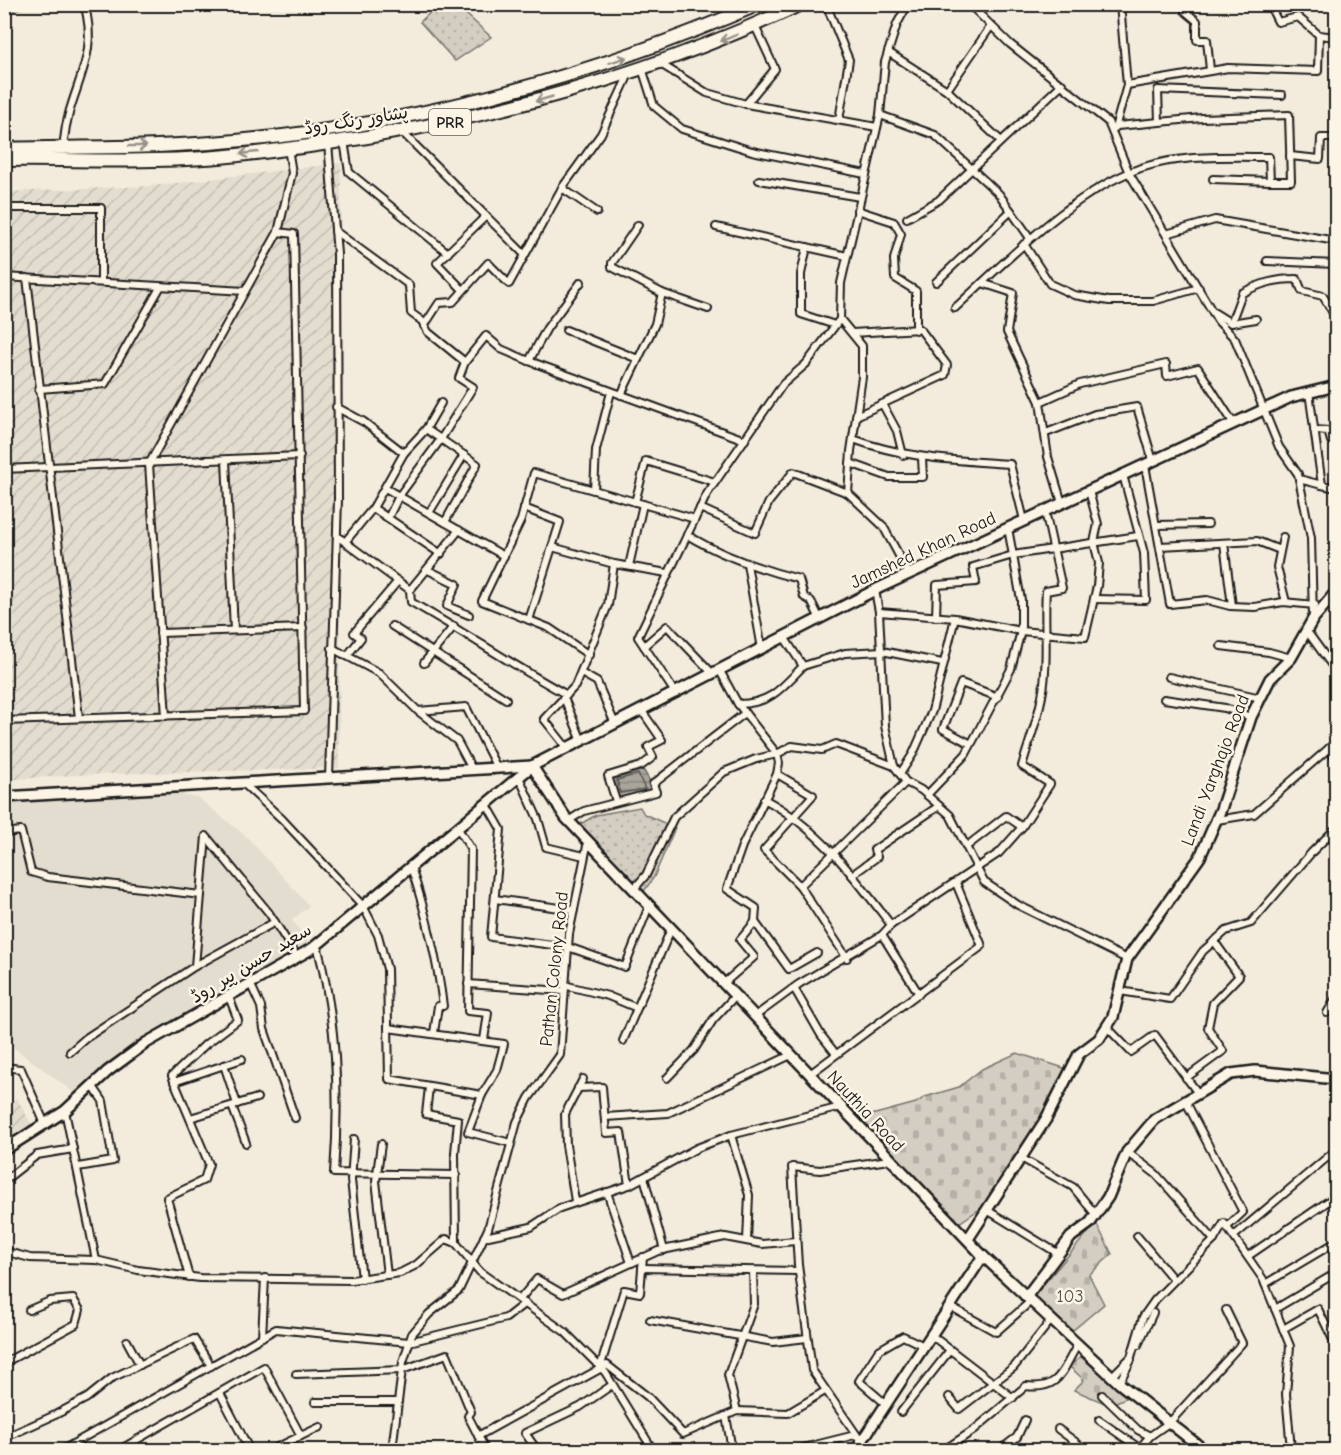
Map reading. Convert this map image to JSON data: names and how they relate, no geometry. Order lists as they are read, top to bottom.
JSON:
{
  "streets": {
    "highway": ["پشاور رنگ روڈ", "PRR"],
    "street": [
      "Jamshed Khan Road",
      "Landi Yarghajo Road",
      "سعید حسن پیر روڈ",
      "Pathan Colony Road",
      "Nauthia Road"
    ]
  },
  "crossings": [
    ["Jamshed Khan Road", "سعید حسن پیر روڈ"],
    ["Jamshed Khan Road", "Nauthia Road"],
    ["Landi Yarghajo Road", "Nauthia Road"],
    ["سعید حسن پیر روڈ", "Nauthia Road"],
    ["Pathan Colony Road", "Nauthia Road"]
  ],
  "parks": ["103"]
}
